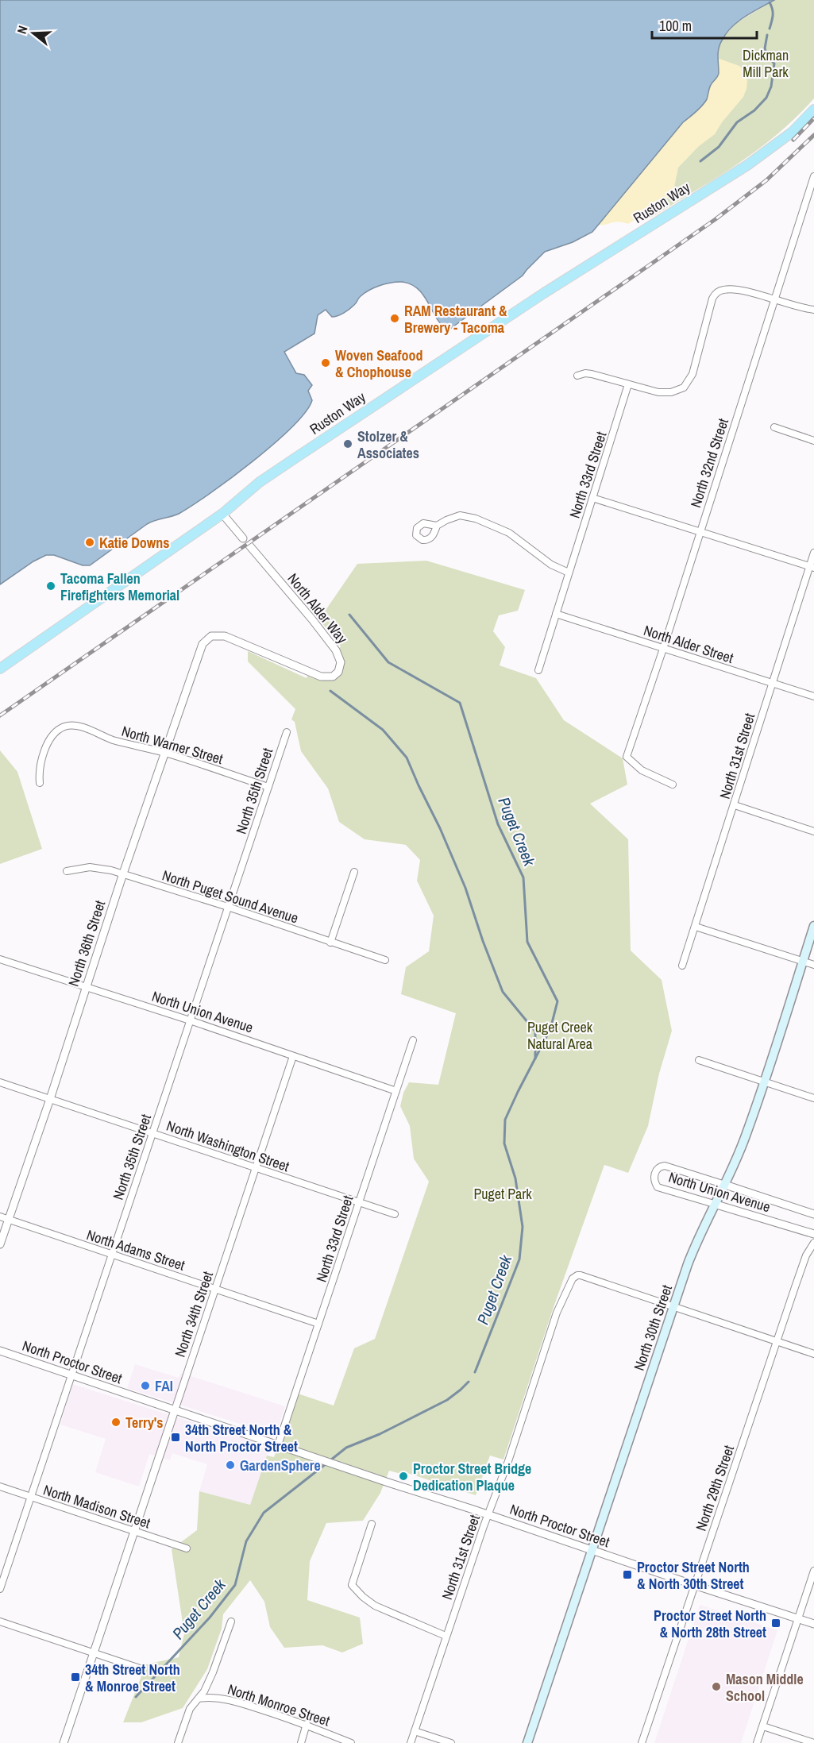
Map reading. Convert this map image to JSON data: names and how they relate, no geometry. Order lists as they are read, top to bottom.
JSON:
{
  "streets": {
    "main road": ["Ruston Way", "North 30th Street"],
    "street": [
      "North 32nd Street",
      "North 33rd Street",
      "North Alder Way",
      "North Alder Street",
      "North Warner Street",
      "North 31st Street",
      "North 35th Street",
      "North Puget Sound Avenue",
      "North 36th Street",
      "North Union Avenue",
      "North Washington Street",
      "North Adams Street",
      "North 34th Street",
      "North Proctor Street",
      "North 29th Street",
      "North Madison Street",
      "North Monroe Street"
    ]
  },
  "crossings": [
    ["North 32nd Street", "North Alder Street"],
    ["North 33rd Street", "North Alder Street"],
    ["North 33rd Street", "North Union Avenue"],
    ["North 33rd Street", "North Washington Street"],
    ["North 33rd Street", "North Adams Street"],
    ["North 33rd Street", "North Proctor Street"],
    ["North Alder Way", "North 36th Street"],
    ["North Alder Street", "North 31st Street"],
    ["North Warner Street", "North 35th Street"],
    ["North Warner Street", "North 36th Street"],
    ["North 31st Street", "North 30th Street"],
    ["North 31st Street", "North Proctor Street"],
    ["North 35th Street", "North Puget Sound Avenue"],
    ["North 35th Street", "North Union Avenue"],
    ["North 35th Street", "North Washington Street"],
    ["North 35th Street", "North Adams Street"],
    ["North 35th Street", "North Proctor Street"],
    ["North 35th Street", "North Madison Street"],
    ["North Puget Sound Avenue", "North 36th Street"],
    ["North 36th Street", "North Union Avenue"],
    ["North 36th Street", "North Washington Street"],
    ["North 36th Street", "North Adams Street"],
    ["North Union Avenue", "North 34th Street"],
    ["North Union Avenue", "North 30th Street"],
    ["North Washington Street", "North 34th Street"],
    ["North Adams Street", "North 34th Street"],
    ["North 34th Street", "North Proctor Street"],
    ["North 34th Street", "North Madison Street"],
    ["North 30th Street", "North Proctor Street"],
    ["North Proctor Street", "North 29th Street"]
  ],
  "water": ["Puget Creek"],
  "parks": ["Dickman Mill Park", "Puget Creek Natural Area", "Puget Park"],
  "places": {
    "other": [
      "RAM Restaurant & Brewery - Tacoma",
      "Woven Seafood & Chophouse",
      "Stolzer & Associates",
      "Katie Downs",
      "Tacoma Fallen Firefighters Memorial",
      "FAI",
      "Terry's",
      "GardenSphere",
      "Proctor Street Bridge Dedication Plaque",
      "Mason Middle School"
    ],
    "transit": [
      "34th Street North & North Proctor Street",
      "Proctor Street North & North 30th Street",
      "Proctor Street North & North 28th Street",
      "34th Street North & Monroe Street"
    ]
  },
  "scale_bar": "100 m",
  "north": "left"
}
